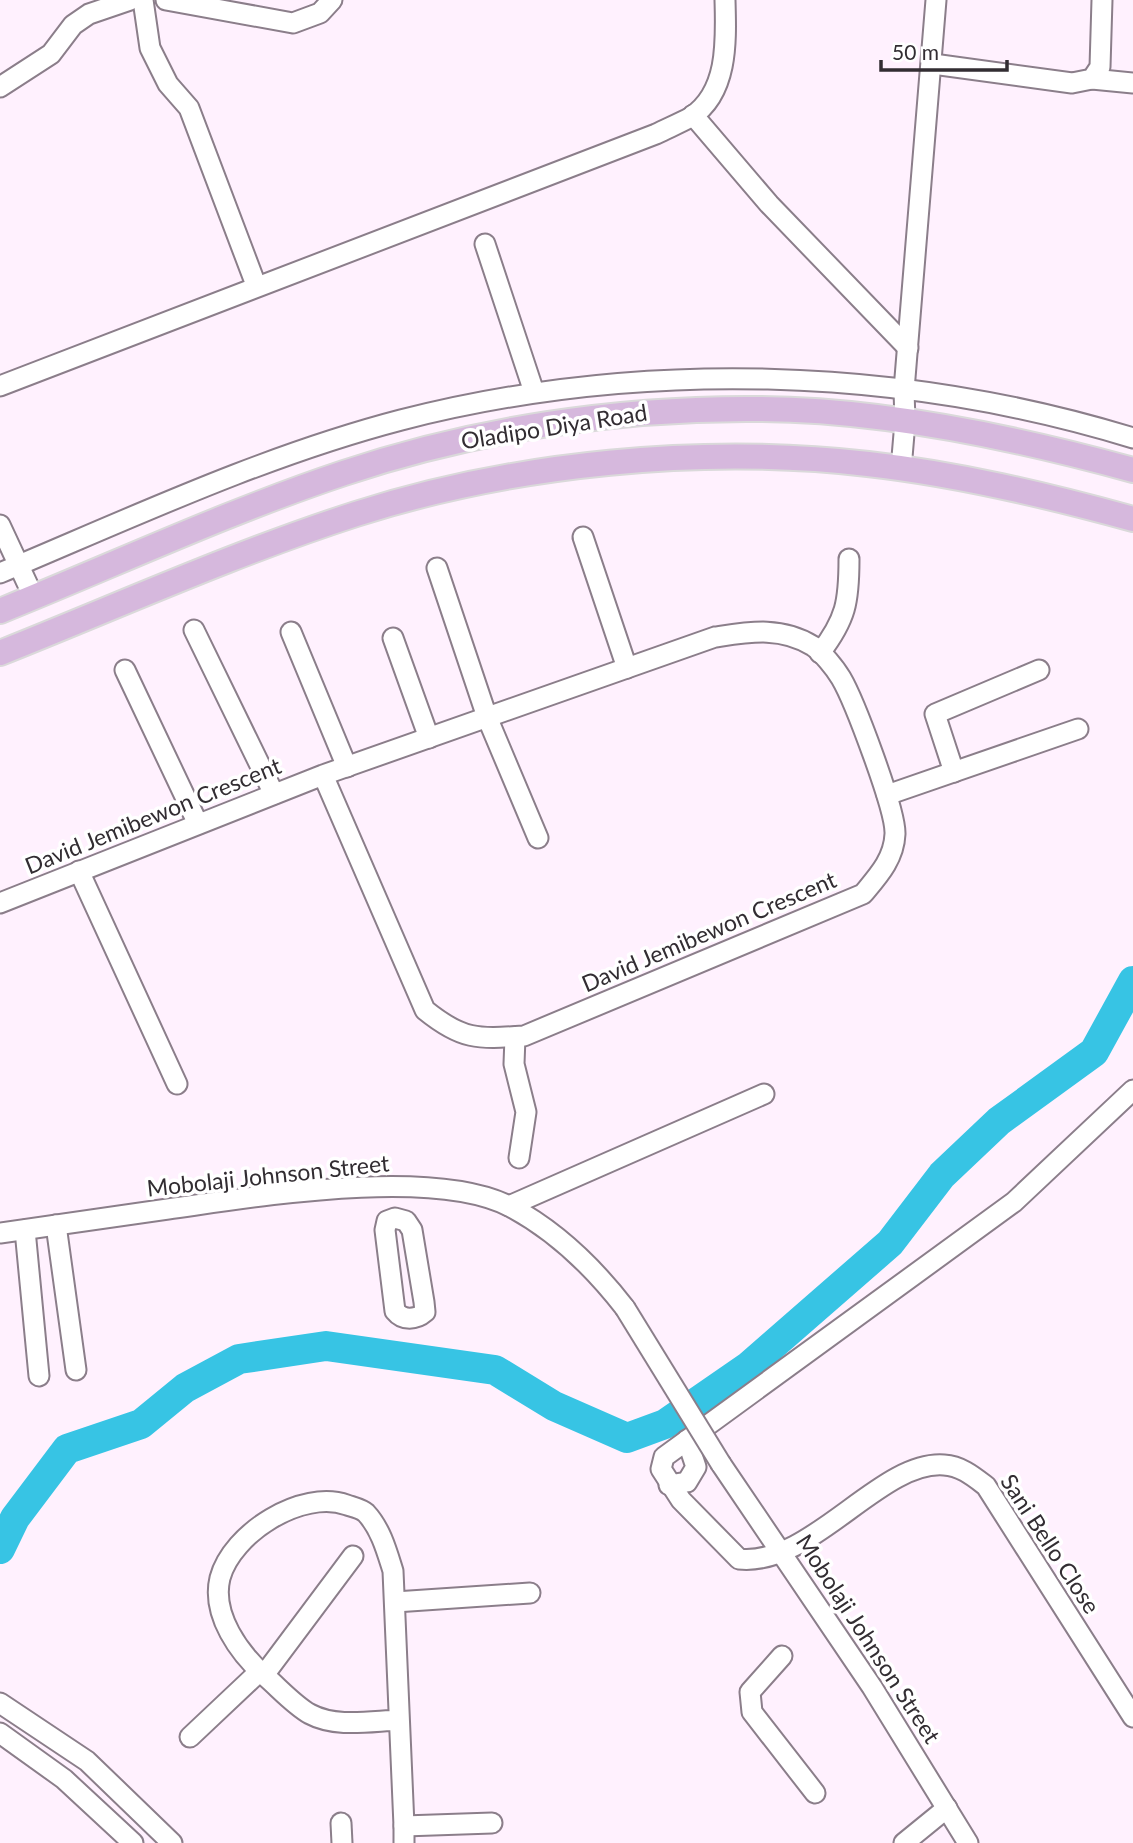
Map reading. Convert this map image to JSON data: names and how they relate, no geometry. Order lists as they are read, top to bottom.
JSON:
{
  "streets": {
    "main road": ["Oladipo Diya Road"],
    "street": ["David Jemibewon Crescent", "Mobolaji Johnson Street", "Sani Bello Close"]
  },
  "crossings": [
    ["Mobolaji Johnson Street", "Sani Bello Close"]
  ],
  "scale_bar": "50 m"
}
